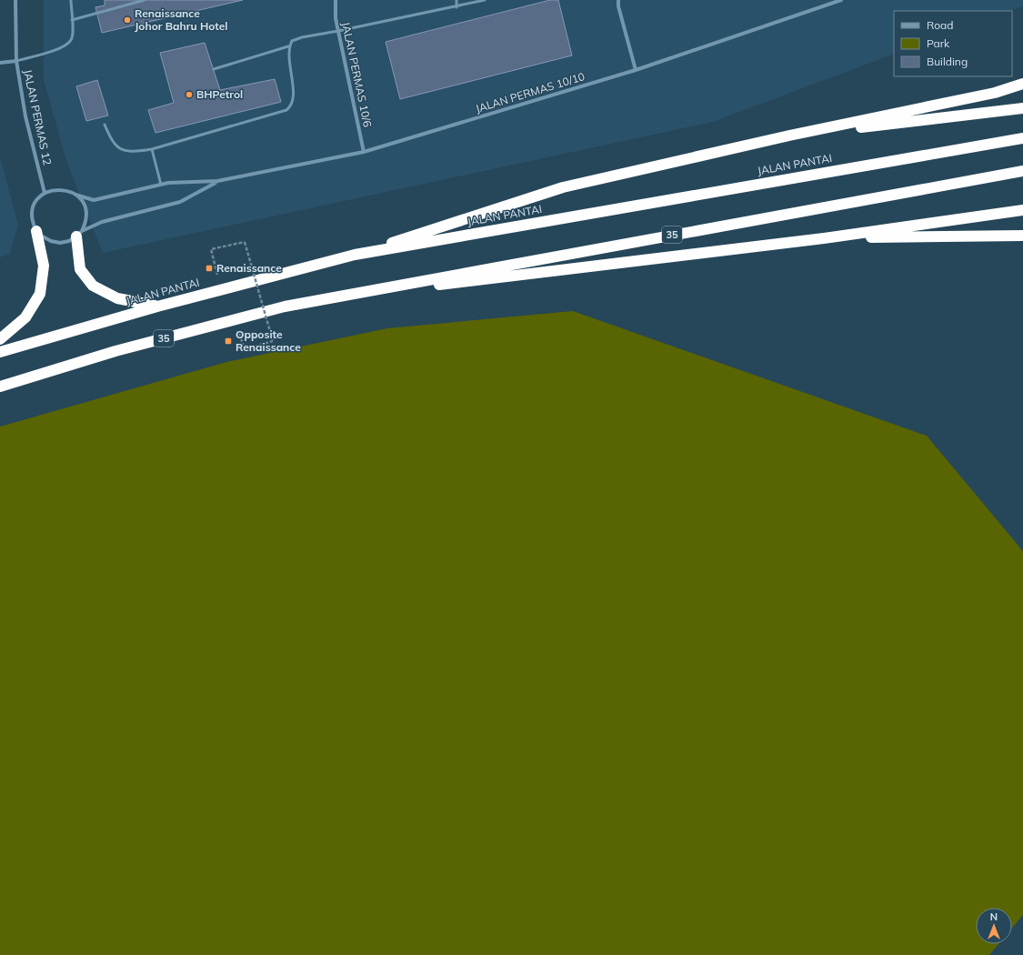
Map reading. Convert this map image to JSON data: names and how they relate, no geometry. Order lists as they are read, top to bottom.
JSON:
{
  "streets": {
    "highway": ["JALAN PANTAI", "35"],
    "street": ["JALAN PERMAS 10/6", "JALAN PERMAS 10/10", "JALAN PERMAS 12"]
  },
  "crossings": [
    ["JALAN PERMAS 10/6", "JALAN PERMAS 10/10"],
    ["JALAN PERMAS 10/10", "JALAN PERMAS 12"]
  ],
  "places": {
    "other": ["Renaissance Johor Bahru Hotel", "BHPetrol"],
    "transit": ["Renaissance", "Opposite Renaissance"]
  },
  "legend": ["Road", "Park", "Building"],
  "north": "top"
}
